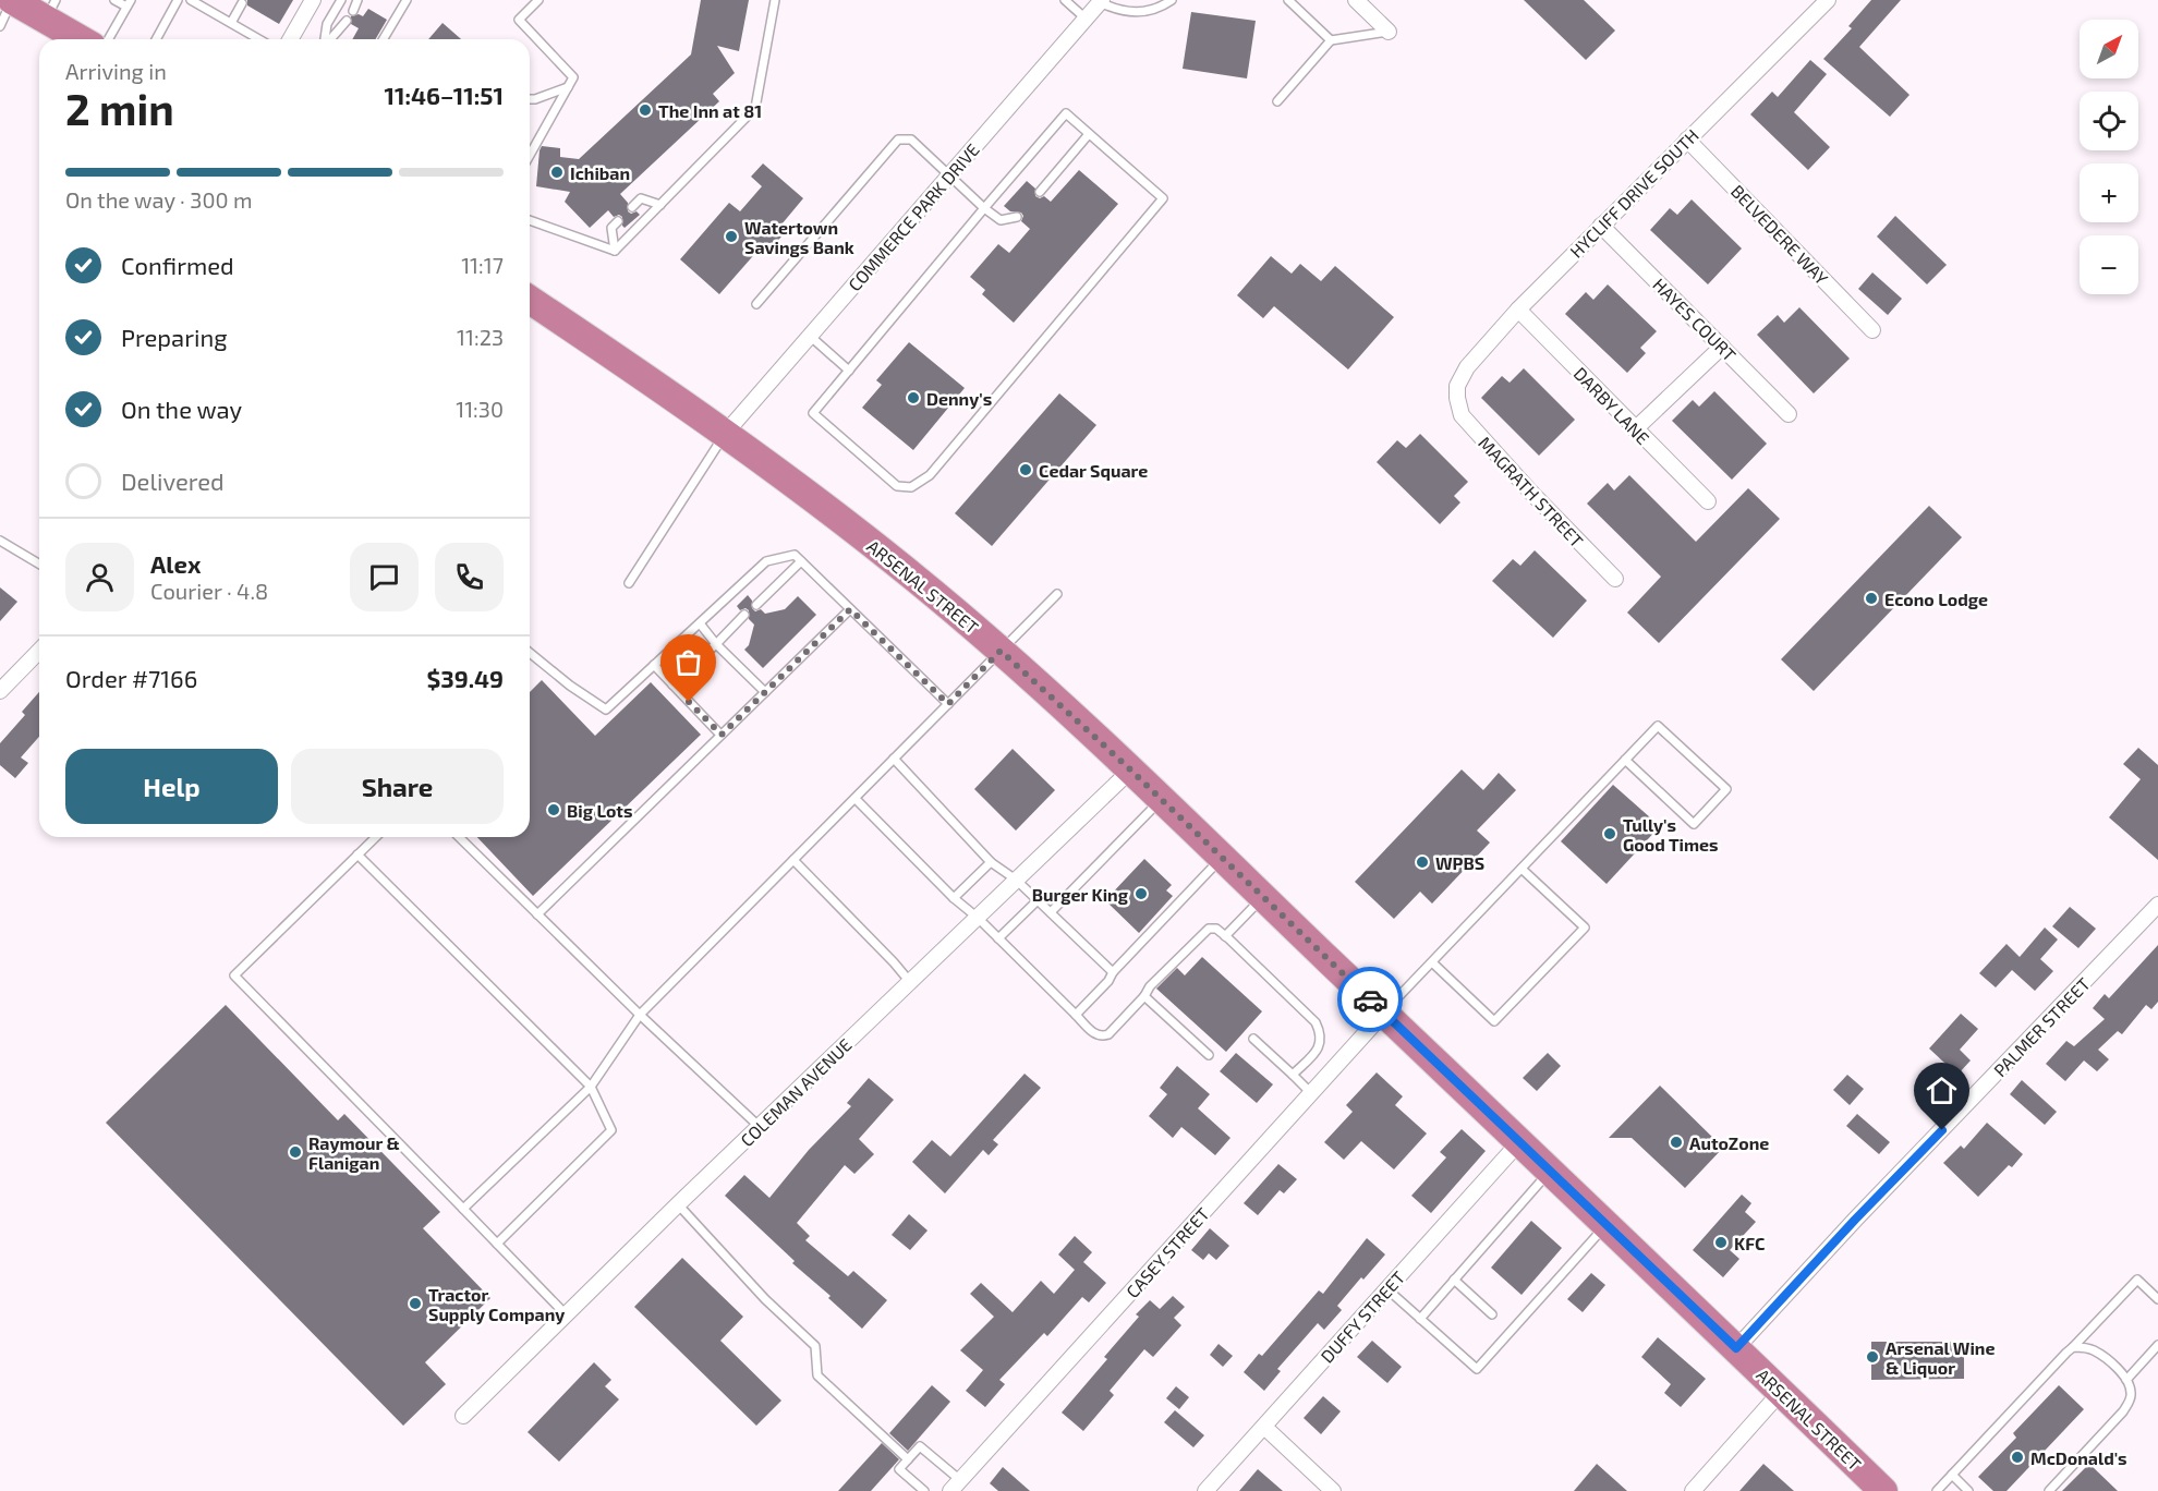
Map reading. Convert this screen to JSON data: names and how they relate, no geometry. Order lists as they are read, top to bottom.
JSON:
{
  "streets": {
    "highway": ["ARSENAL STREET"],
    "street": [
      "HYCLIFF DRIVE SOUTH",
      "COMMERCE PARK DRIVE",
      "BELVEDERE WAY",
      "HAYES COURT",
      "DARBY LANE",
      "MAGRATH STREET",
      "PALMER STREET",
      "COLEMAN AVENUE",
      "CASEY STREET",
      "DUFFY STREET"
    ]
  },
  "crossings": [
    ["HYCLIFF DRIVE SOUTH", "BELVEDERE WAY"],
    ["HYCLIFF DRIVE SOUTH", "HAYES COURT"],
    ["HYCLIFF DRIVE SOUTH", "DARBY LANE"],
    ["HYCLIFF DRIVE SOUTH", "MAGRATH STREET"],
    ["COMMERCE PARK DRIVE", "ARSENAL STREET"],
    ["ARSENAL STREET", "PALMER STREET"],
    ["ARSENAL STREET", "COLEMAN AVENUE"],
    ["ARSENAL STREET", "CASEY STREET"],
    ["ARSENAL STREET", "DUFFY STREET"]
  ],
  "places": [
    "The Inn at 81",
    "Ichiban",
    "Watertown Savings Bank",
    "Denny's",
    "Cedar Square",
    "Econo Lodge",
    "Big Lots",
    "Tully's Good Times",
    "WPBS",
    "Burger King",
    "AutoZone",
    "Raymour & Flanigan",
    "KFC",
    "Tractor Supply Company",
    "Arsenal Wine & Liquor",
    "McDonald's"
  ],
  "north": "top right",
  "page": {
    "map_buttons": ["+", "−"],
    "heading": ["2 min", "Arriving in", "11:46–11:51"],
    "panel": [
      "Alex",
      "Courier · 4.8",
      "Order #7166",
      "$39.49"
    ],
    "bar": "On the way · 300 m",
    "list": [
      ["Confirmed", "11:17"],
      ["Preparing", "11:23"],
      ["On the way", "11:30"],
      "Delivered"
    ],
    "buttons": ["Help", "Share"]
  }
}
